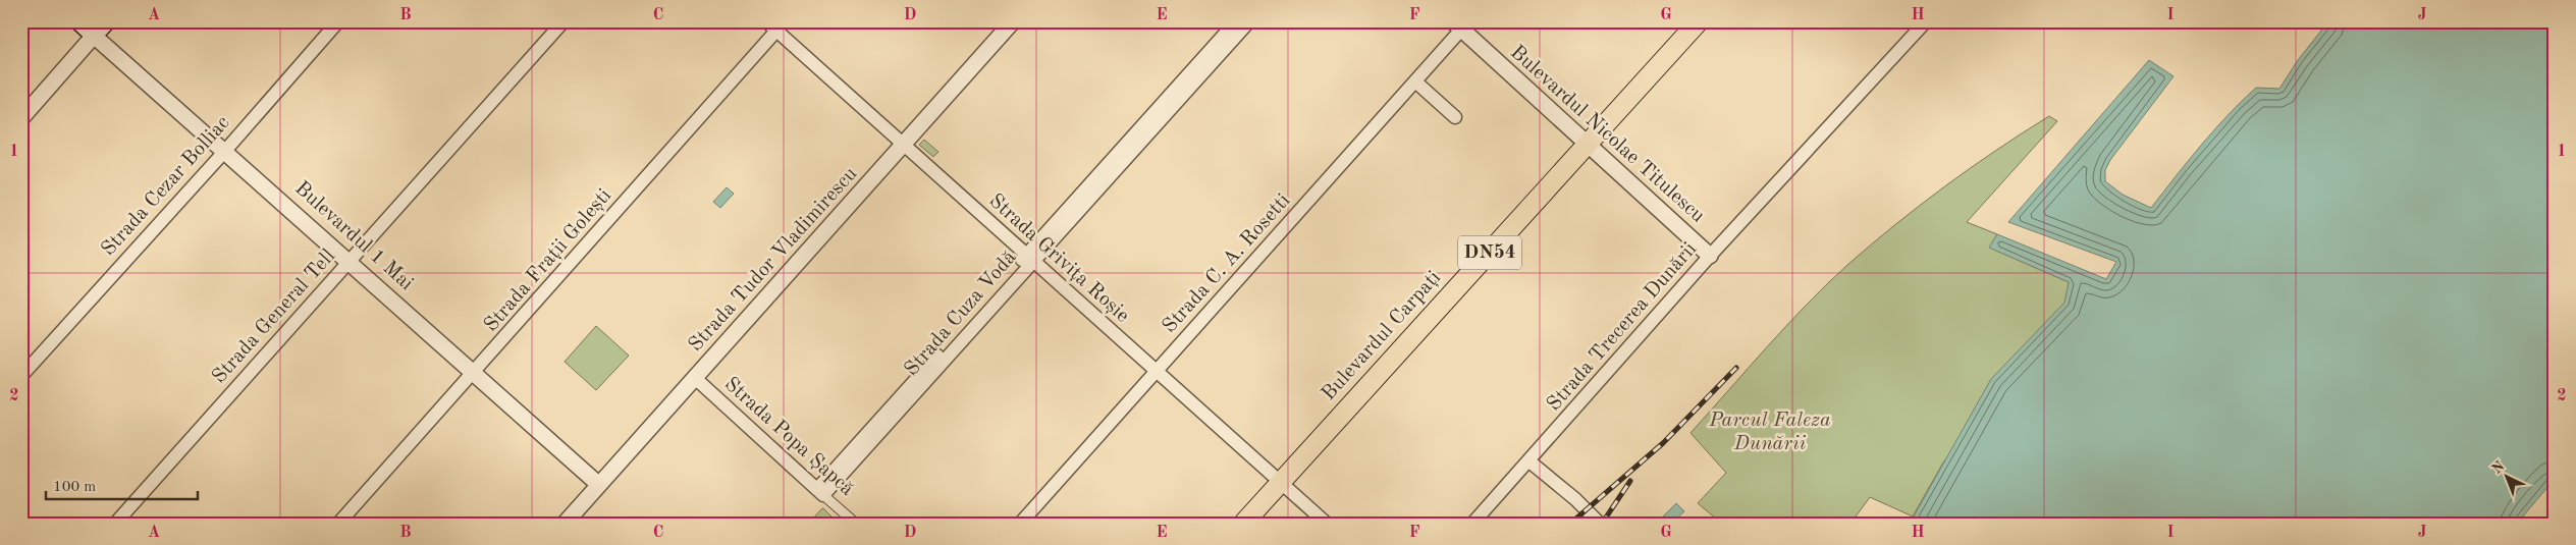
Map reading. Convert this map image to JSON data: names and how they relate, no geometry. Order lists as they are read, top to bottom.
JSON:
{
  "streets": {
    "main road": ["Bulevardul 1 Mai", "DN54", "Bulevardul Carpați"],
    "street": [
      "Bulevardul Nicolae Titulescu",
      "Strada Cezar Bolliac",
      "Strada Grivița Roșie",
      "Strada Tudor Vladimirescu",
      "Strada Frații Golești",
      "Strada C. A. Rosetti",
      "Strada Cuza Vodă",
      "Strada General Tell",
      "Strada Trecerea Dunării",
      "Strada Popa Șapcă"
    ]
  },
  "crossings": [
    ["Bulevardul Nicolae Titulescu", "Strada C. A. Rosetti"],
    ["Bulevardul Nicolae Titulescu", "Strada Trecerea Dunării"],
    ["Bulevardul Nicolae Titulescu", "Bulevardul Carpați"],
    ["Strada Cezar Bolliac", "Bulevardul 1 Mai"],
    ["Bulevardul 1 Mai", "Strada Tudor Vladimirescu"],
    ["Bulevardul 1 Mai", "Strada Frații Golești"],
    ["Bulevardul 1 Mai", "Strada General Tell"],
    ["Strada Grivița Roșie", "Strada Tudor Vladimirescu"],
    ["Strada Grivița Roșie", "Strada Frații Golești"],
    ["Strada Grivița Roșie", "Strada C. A. Rosetti"],
    ["Strada Grivița Roșie", "Strada Cuza Vodă"],
    ["Strada Grivița Roșie", "Bulevardul Carpați"],
    ["Strada Tudor Vladimirescu", "Strada Popa Șapcă"],
    ["Strada Cuza Vodă", "Strada Popa Șapcă"]
  ],
  "parks": ["Parcul Faleza Dunării"],
  "scale_bar": "100 m",
  "north": "top left",
  "grid": {
    "columns": [
      "A",
      "B",
      "C",
      "D",
      "E",
      "F",
      "G",
      "H",
      "I",
      "J"
    ],
    "rows": ["1", "2"]
  }
}
